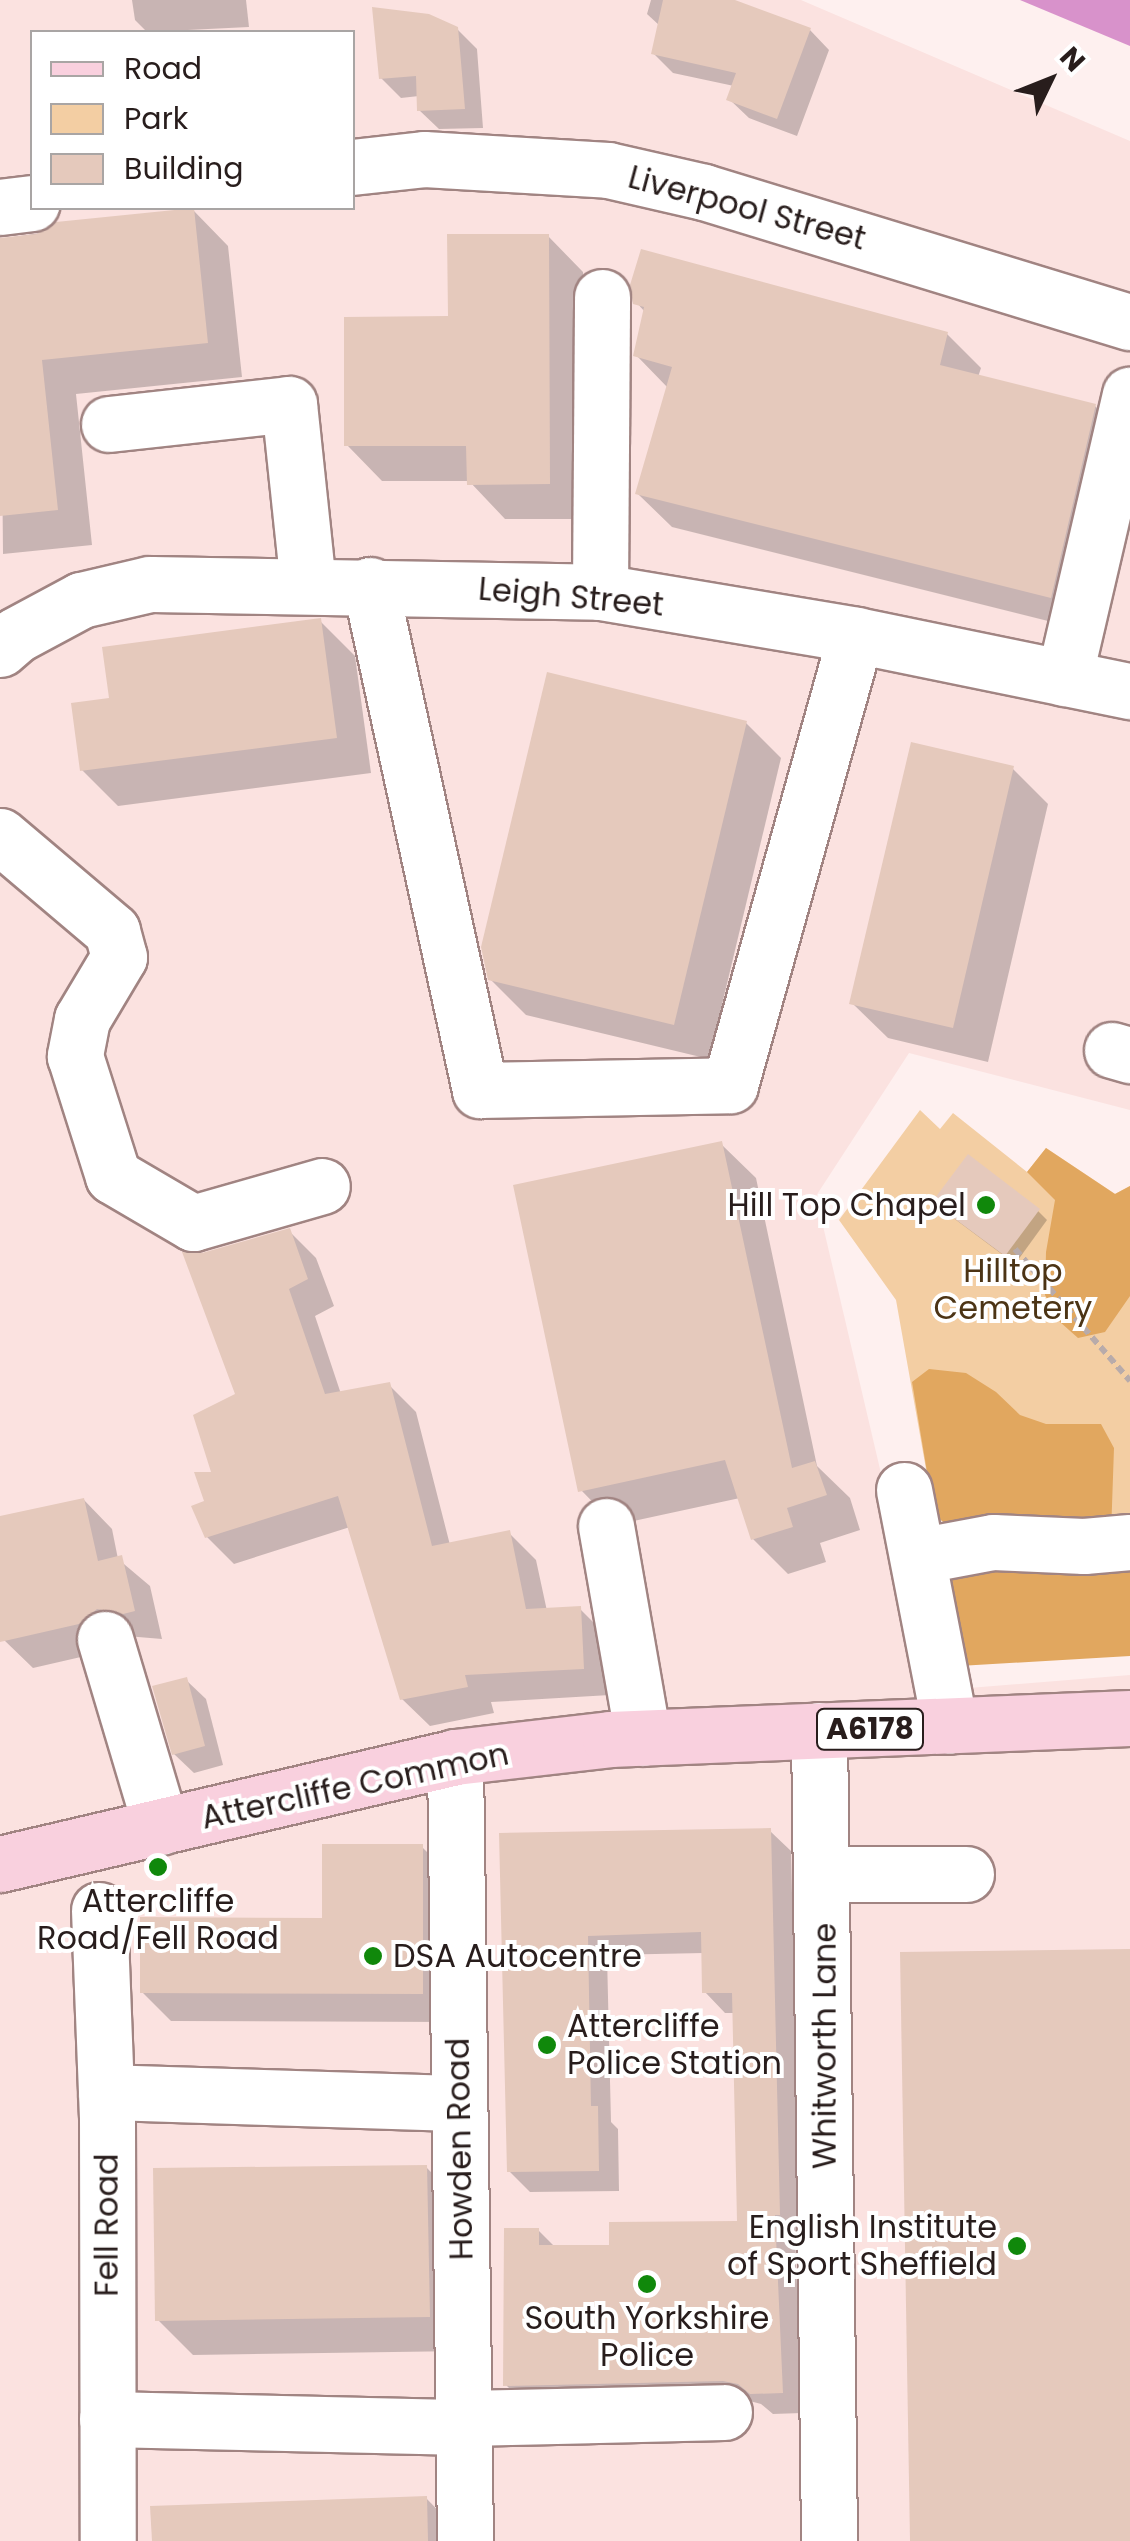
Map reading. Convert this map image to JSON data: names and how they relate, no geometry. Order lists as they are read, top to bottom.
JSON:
{
  "streets": {
    "main road": ["A6178", "Attercliffe Common"],
    "street": [
      "Liverpool Street",
      "Leigh Street",
      "Whitworth Lane",
      "Howden Road",
      "Fell Road"
    ]
  },
  "crossings": [
    ["Attercliffe Common", "Whitworth Lane"],
    ["Attercliffe Common", "Howden Road"]
  ],
  "parks": ["Hilltop Cemetery"],
  "places": [
    "Hill Top Chapel",
    "Attercliffe Road/Fell Road",
    "DSA Autocentre",
    "Attercliffe Police Station",
    "English Institute of Sport Sheffield",
    "South Yorkshire Police"
  ],
  "legend": ["Road", "Park", "Building"],
  "north": "top right"
}
